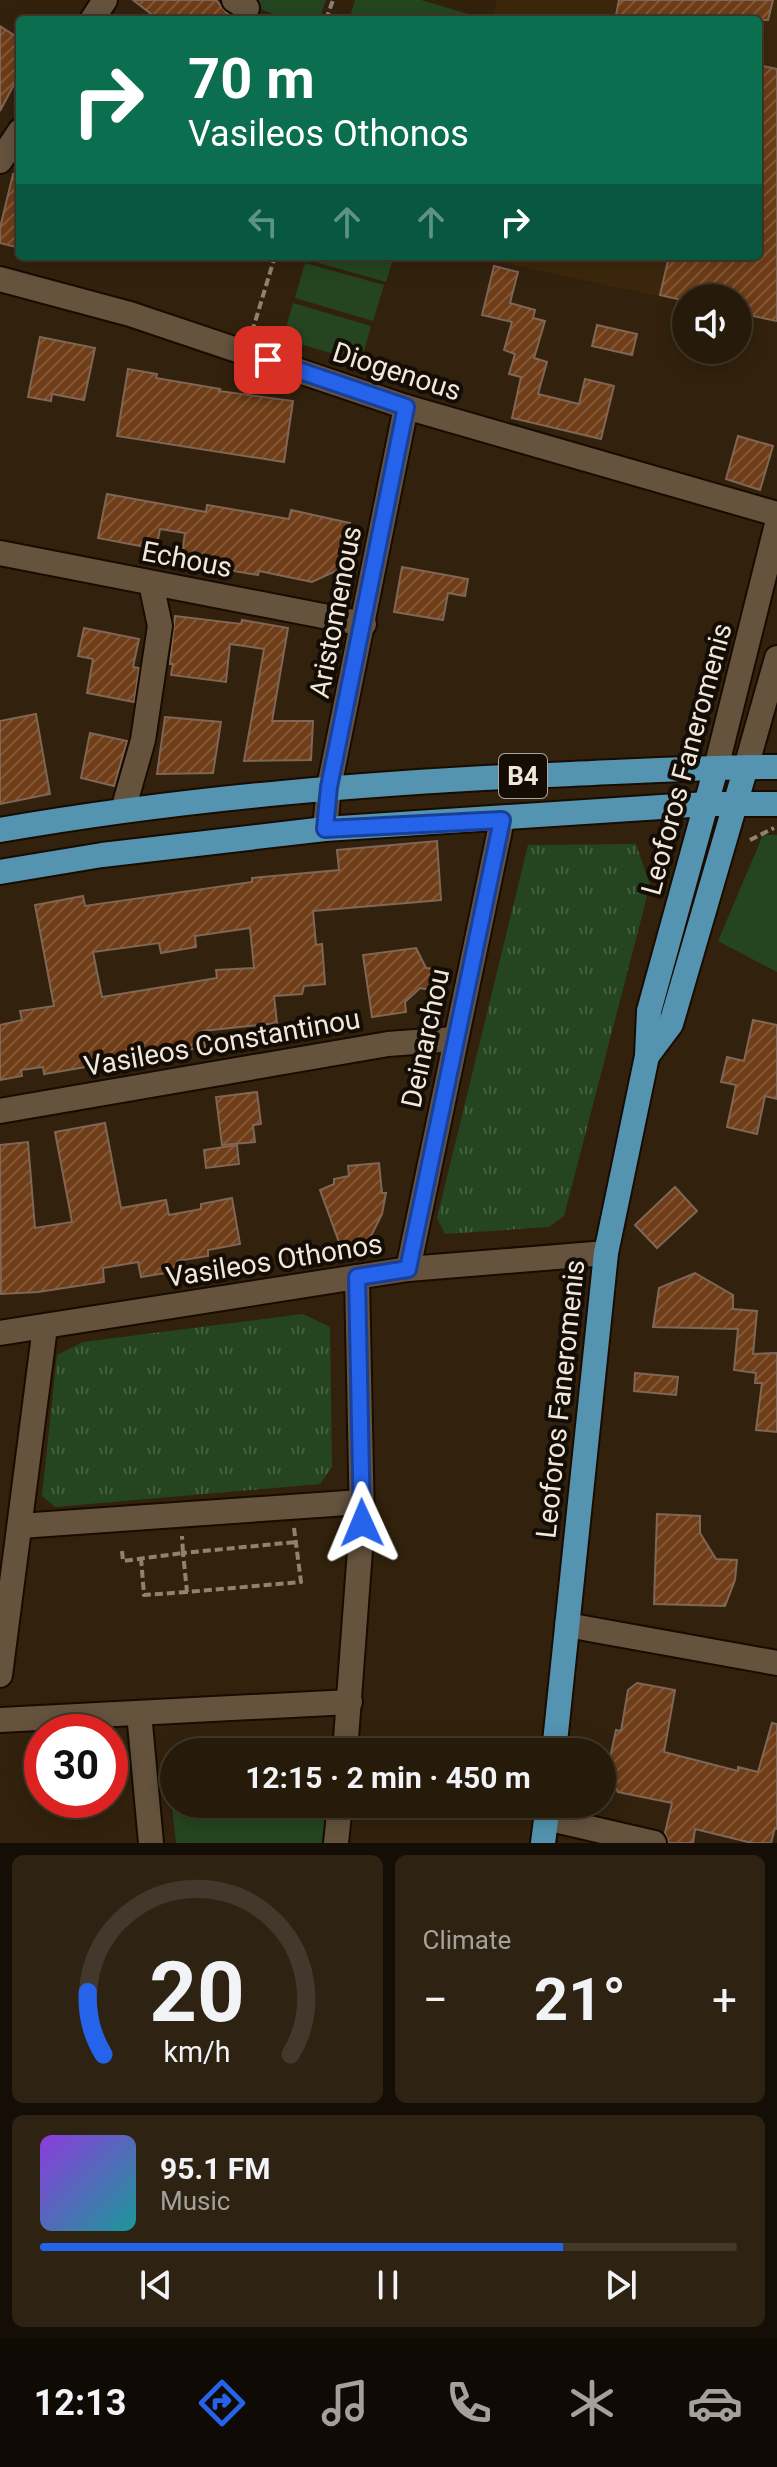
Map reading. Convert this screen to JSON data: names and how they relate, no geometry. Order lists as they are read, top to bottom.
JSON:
{
  "streets": {
    "main road": ["Leoforos Faneromenis", "B4"],
    "street": [
      "Diogenous",
      "Echous",
      "Aristomenous",
      "Deinarchou",
      "Vasileos Constantinou",
      "Vasileos Othonos"
    ]
  },
  "crossings": [
    ["Diogenous", "Aristomenous"],
    ["Echous", "Aristomenous"],
    ["Aristomenous", "B4"],
    ["Leoforos Faneromenis", "B4"],
    ["Leoforos Faneromenis", "Vasileos Othonos"],
    ["B4", "Deinarchou"],
    ["Deinarchou", "Vasileos Constantinou"],
    ["Deinarchou", "Vasileos Othonos"]
  ],
  "page": {
    "turn": ["70 m", "Vasileos Othonos"],
    "limit": "30",
    "trip": "12:15 · 2 min · 450 m",
    "tile": "Climate",
    "heat": ["−", "21°", "+"],
    "song": ["95.1 FM", "Music"],
    "tabs": "12:13",
    "gauge": ["20", "km/h"]
  }
}
